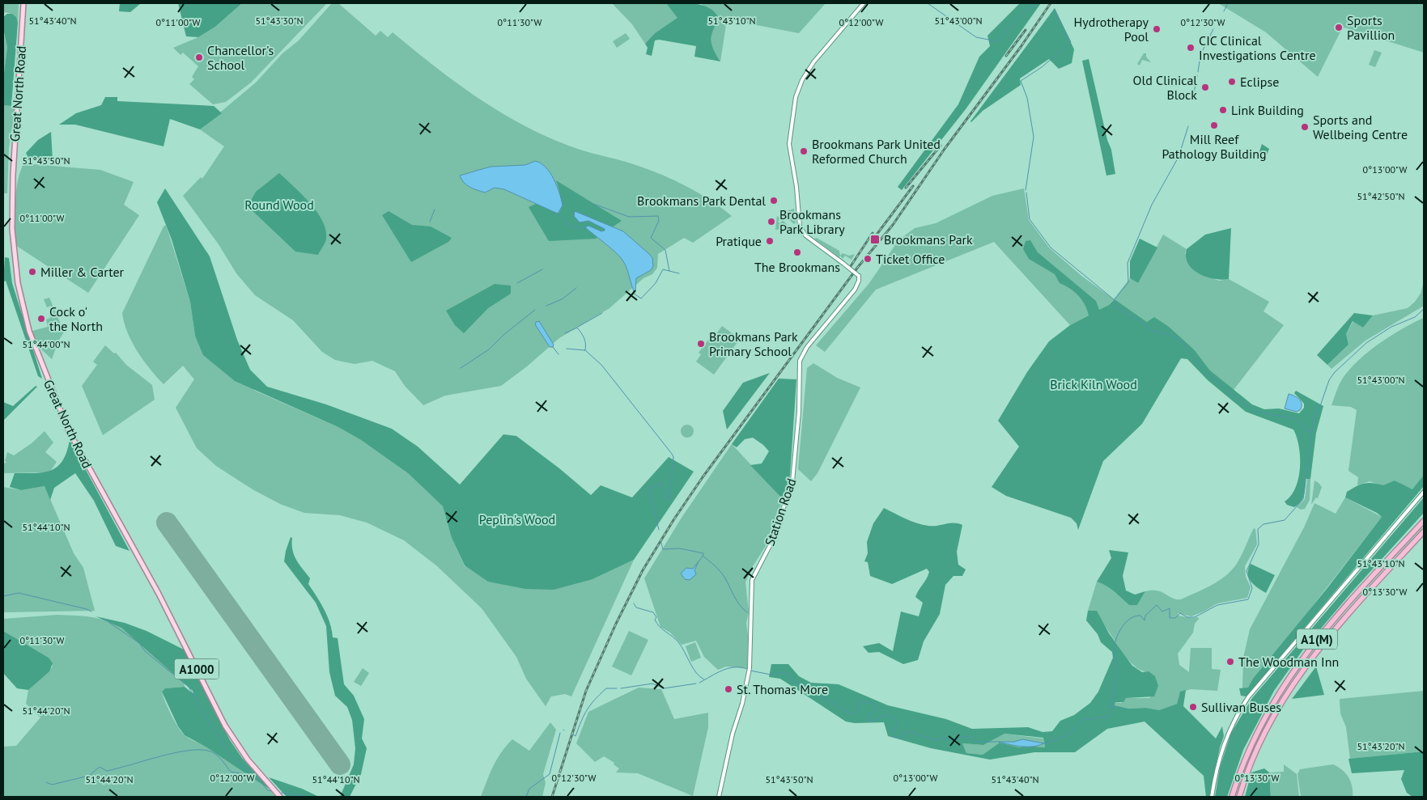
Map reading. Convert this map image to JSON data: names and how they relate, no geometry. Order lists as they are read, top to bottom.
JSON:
{
  "streets": {
    "highway": ["A1(M)"],
    "main road": ["Great North Road", "A1000"],
    "street": ["Station Road"]
  },
  "parks": ["Round Wood", "Brick Kiln Wood", "Peplin's Wood"],
  "places": {
    "other": [
      "Sports Pavillion",
      "Hydrotherapy Pool",
      "CIC Clinical Investigations Centre",
      "Chancellor's School",
      "Eclipse",
      "Old Clinical Block",
      "Link Building",
      "Mill Reef Pathology Building",
      "Sports and Wellbeing Centre",
      "Brookmans Park United Reformed Church",
      "Brookmans Park Dental",
      "Brookmans Park Library",
      "Pratique",
      "The Brookmans",
      "Ticket Office",
      "Miller & Carter",
      "Cock o' the North",
      "Brookmans Park Primary School",
      "The Woodman Inn",
      "St. Thomas More",
      "Sullivan Buses"
    ],
    "transit": ["Brookmans Park"]
  },
  "coordinates": [
    "51°43'40\"N",
    "51°43'30\"N",
    "51°43'10\"N",
    "51°43'00\"N",
    "0°11'00\"W",
    "0°11'30\"W",
    "0°12'00\"W",
    "0°12'30\"W",
    "51°43'50\"N",
    "0°13'00\"W",
    "51°42'50\"N",
    "51°44'00\"N",
    "51°44'10\"N",
    "0°13'30\"W",
    "51°44'20\"N",
    "51°43'20\"N"
  ]
}
